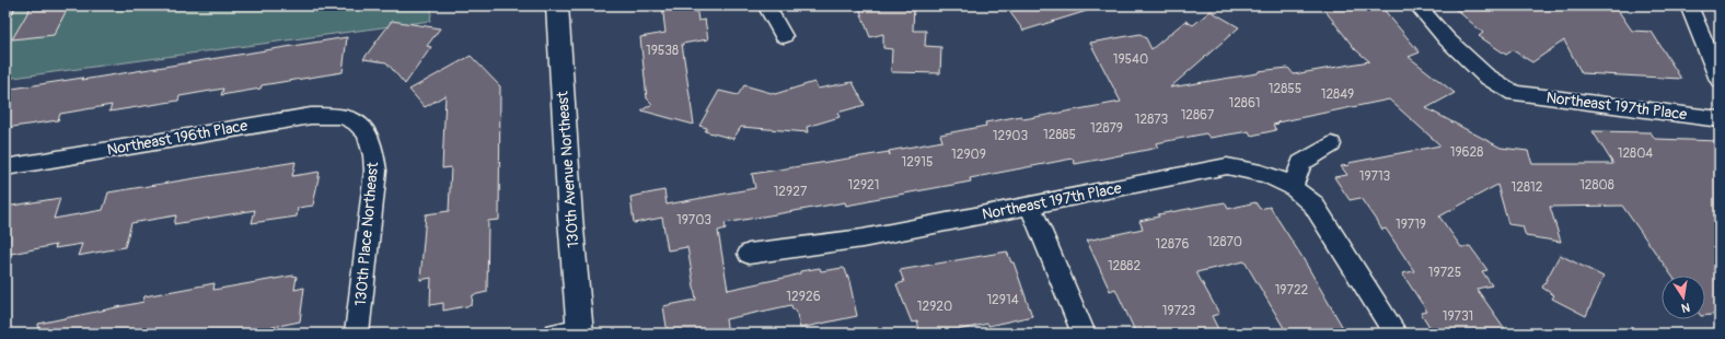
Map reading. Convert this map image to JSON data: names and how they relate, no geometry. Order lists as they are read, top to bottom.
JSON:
{
  "streets": {
    "street": [
      "Northeast 197th Place",
      "Northeast 196th Place",
      "130th Avenue Northeast",
      "130th Place Northeast"
    ]
  },
  "crossings": [
    ["Northeast 196th Place", "130th Place Northeast"]
  ],
  "house_numbers": [
    "19538",
    "19540",
    "12855",
    "12849",
    "12861",
    "12867",
    "12873",
    "12879",
    "12885",
    "12903",
    "19628",
    "12804",
    "12909",
    "12915",
    "19713",
    "12921",
    "12808",
    "12812",
    "12927",
    "19703",
    "19719",
    "12870",
    "12876",
    "12882",
    "19725",
    "19722",
    "12926",
    "12914",
    "12920",
    "19723",
    "19731"
  ],
  "north": "bottom"
}
